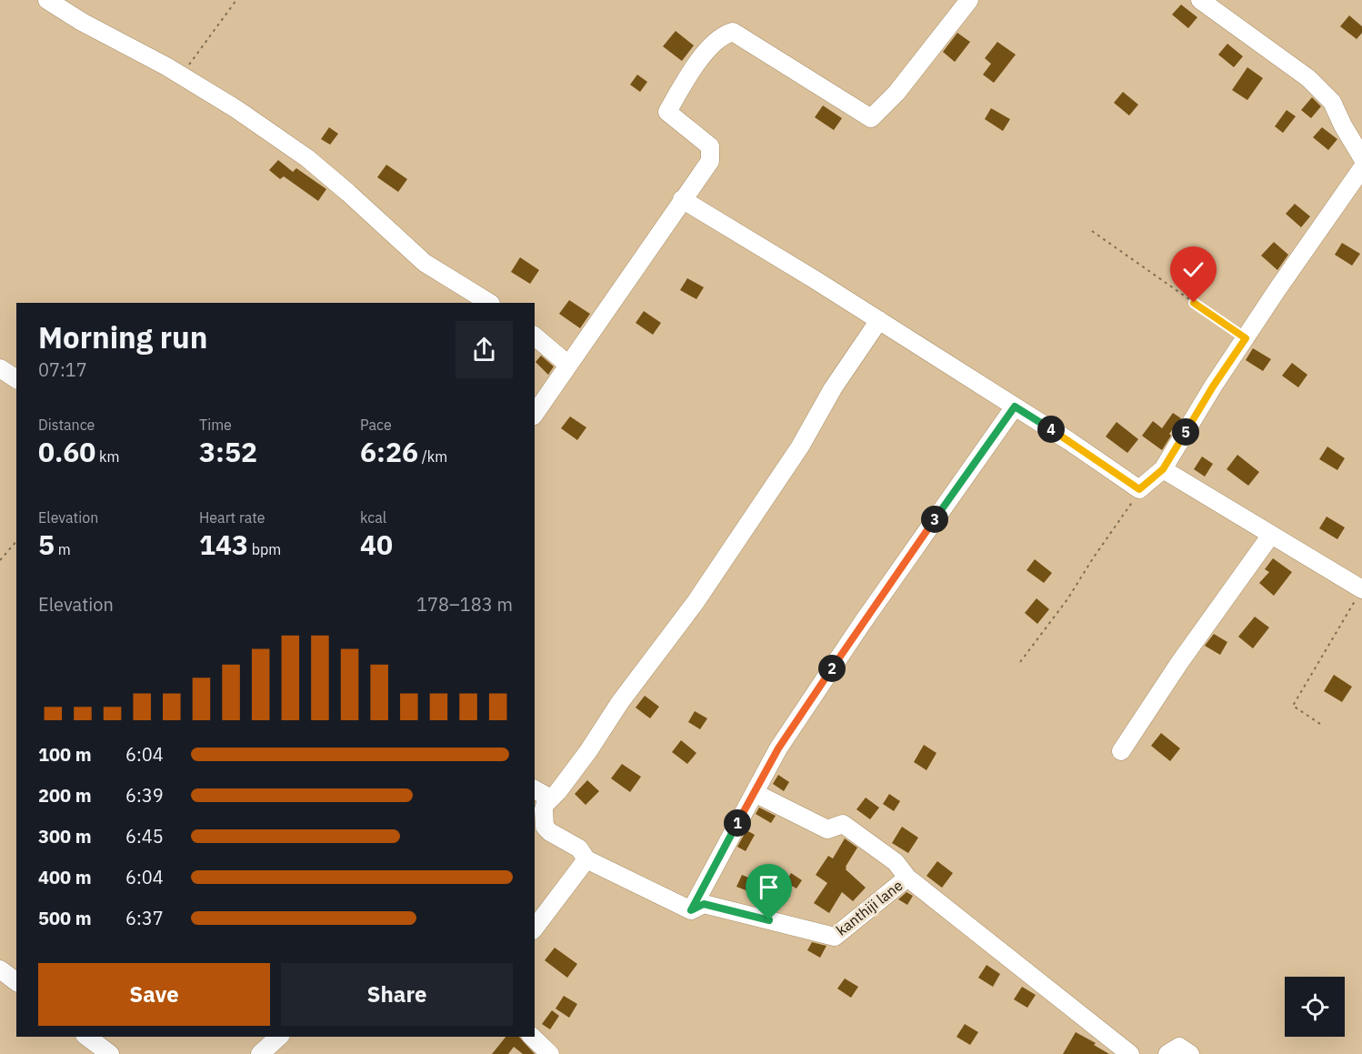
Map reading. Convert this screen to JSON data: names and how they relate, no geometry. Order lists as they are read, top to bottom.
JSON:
{
  "streets": {
    "street": ["kanthiji lane"]
  },
  "page": {
    "heading": ["Morning run", "07:17"],
    "stats": [
      ["Distance", "0.60 km"],
      ["Time", "3:52"],
      ["Pace", "6:26 /km"],
      ["Elevation", "5 m"],
      ["Heart rate", "143 bpm"],
      ["kcal", "40"]
    ],
    "pins": [
      "4",
      "5",
      "3",
      "2",
      "1"
    ],
    "chart": ["Elevation", "178–183 m"],
    "list": [
      {
        "name": "100 m",
        "note": "6:04"
      },
      {
        "name": "200 m",
        "note": "6:39"
      },
      {
        "name": "300 m",
        "note": "6:45"
      },
      {
        "name": "400 m",
        "note": "6:04"
      },
      {
        "name": "500 m",
        "note": "6:37"
      }
    ],
    "buttons": ["Save", "Share"]
  }
}
